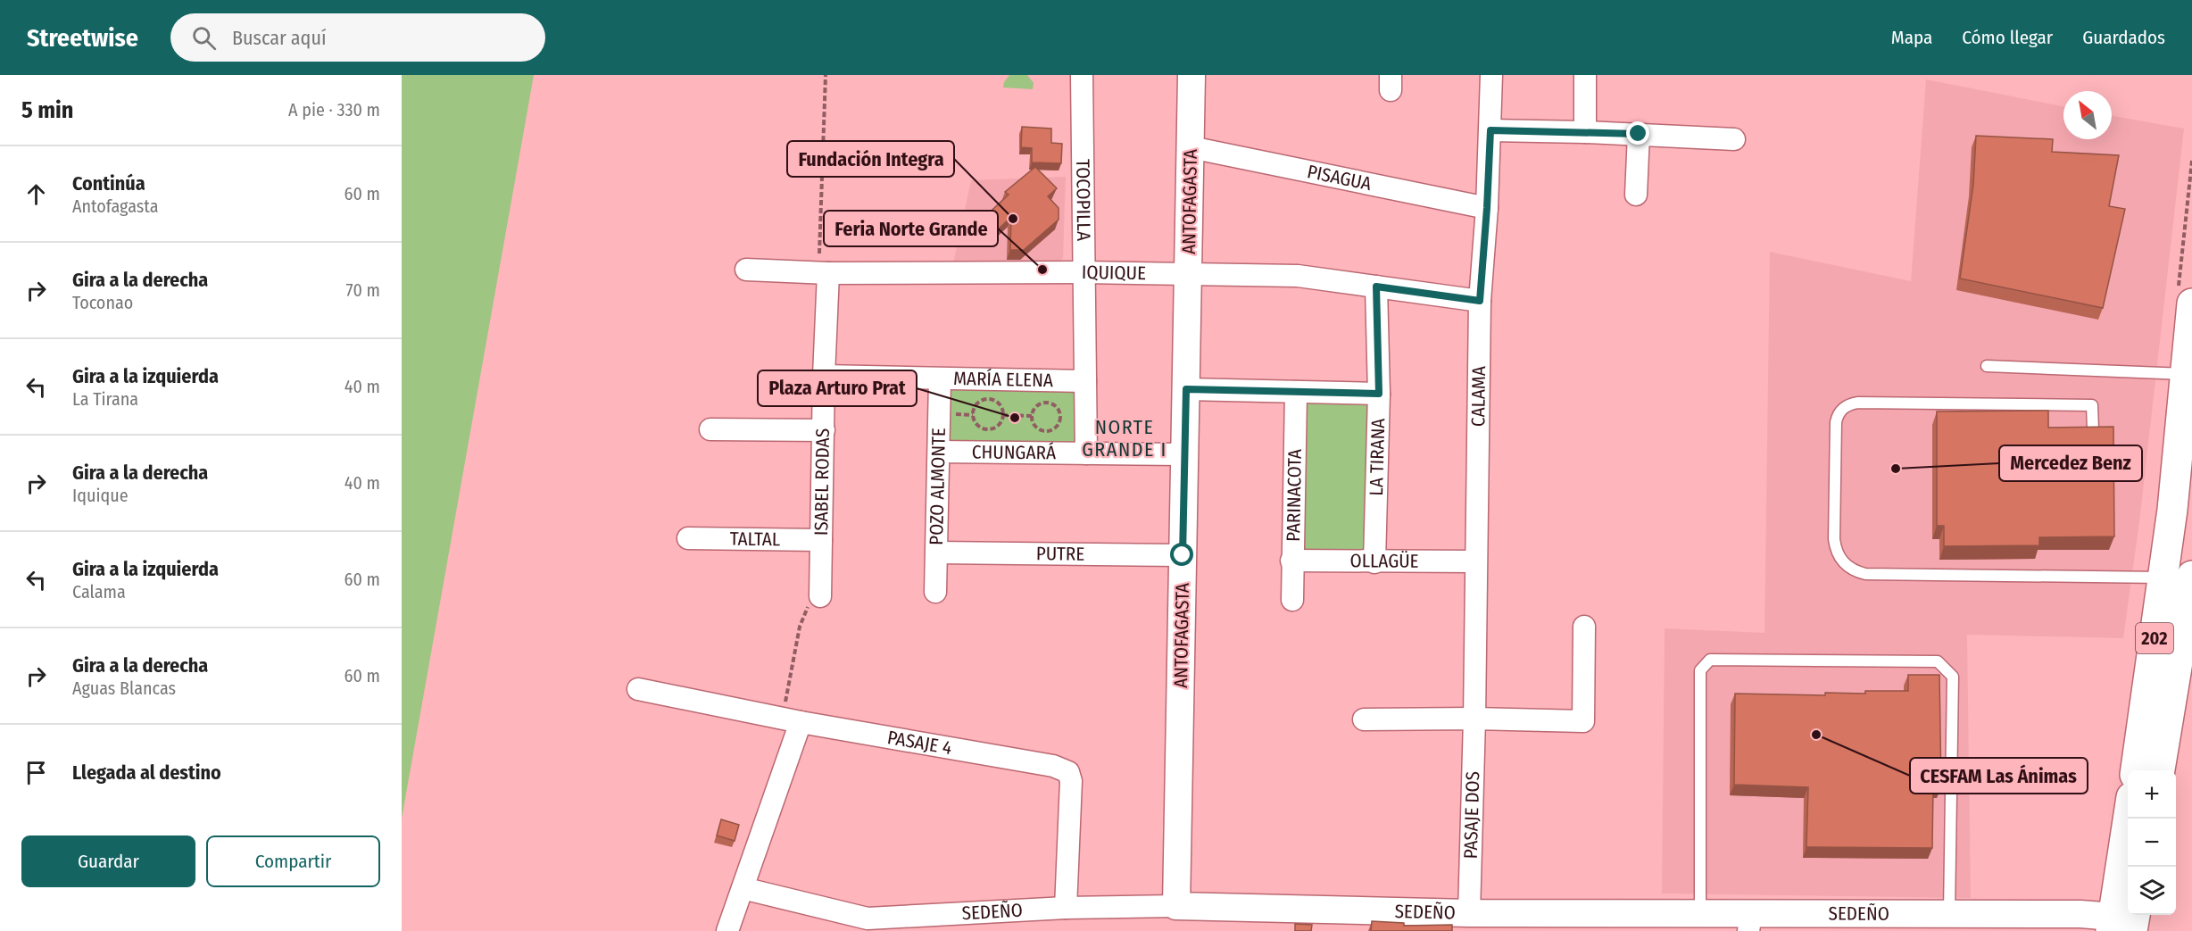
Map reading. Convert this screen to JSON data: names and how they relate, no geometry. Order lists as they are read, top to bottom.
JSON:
{
  "streets": {
    "highway": ["202"],
    "street": [
      "PISAGUA",
      "TOCOPILLA",
      "ANTOFAGASTA",
      "IQUIQUE",
      "MARÍA ELENA",
      "CALAMA",
      "CHUNGARÁ",
      "LA TIRANA",
      "ISABEL RODAS",
      "POZO ALMONTE",
      "PARINACOTA",
      "TALTAL",
      "PUTRE",
      "OLLAGÜE",
      "PASAJE 4",
      "PASAJE DOS",
      "SEDEÑO"
    ]
  },
  "crossings": [
    ["PISAGUA", "ANTOFAGASTA"],
    ["PISAGUA", "CALAMA"],
    ["TOCOPILLA", "IQUIQUE"],
    ["TOCOPILLA", "MARÍA ELENA"],
    ["TOCOPILLA", "CHUNGARÁ"],
    ["ANTOFAGASTA", "IQUIQUE"],
    ["ANTOFAGASTA", "CHUNGARÁ"],
    ["ANTOFAGASTA", "PUTRE"],
    ["ANTOFAGASTA", "SEDEÑO"],
    ["IQUIQUE", "CALAMA"],
    ["IQUIQUE", "LA TIRANA"],
    ["IQUIQUE", "ISABEL RODAS"],
    ["MARÍA ELENA", "ISABEL RODAS"],
    ["MARÍA ELENA", "POZO ALMONTE"],
    ["CALAMA", "OLLAGÜE"],
    ["CALAMA", "PASAJE DOS"],
    ["CHUNGARÁ", "POZO ALMONTE"],
    ["LA TIRANA", "OLLAGÜE"],
    ["ISABEL RODAS", "TALTAL"],
    ["POZO ALMONTE", "PUTRE"],
    ["PARINACOTA", "OLLAGÜE"],
    ["PASAJE 4", "SEDEÑO"],
    ["PASAJE DOS", "SEDEÑO"]
  ],
  "districts": ["NORTE GRANDE I"],
  "places": [
    "Fundación Integra",
    "Feria Norte Grande",
    "Plaza Arturo Prat",
    "Mercedez Benz",
    "CESFAM Las Ánimas"
  ],
  "north": "top left",
  "page": {
    "header": "Streetwise",
    "search": "Buscar aquí",
    "nav": ["Mapa", "Cómo llegar", "Guardados"],
    "heading": ["5 min", "A pie · 330 m"],
    "list": [
      ["Continúa", "Antofagasta", "60 m"],
      ["Gira a la derecha", "Toconao", "70 m"],
      ["Gira a la izquierda", "La Tirana", "40 m"],
      ["Gira a la derecha", "Iquique", "40 m"],
      ["Gira a la izquierda", "Calama", "60 m"],
      ["Gira a la derecha", "Aguas Blancas", "60 m"],
      "Llegada al destino"
    ],
    "map_buttons": ["+", "−"],
    "buttons": ["Guardar", "Compartir"]
  }
}
